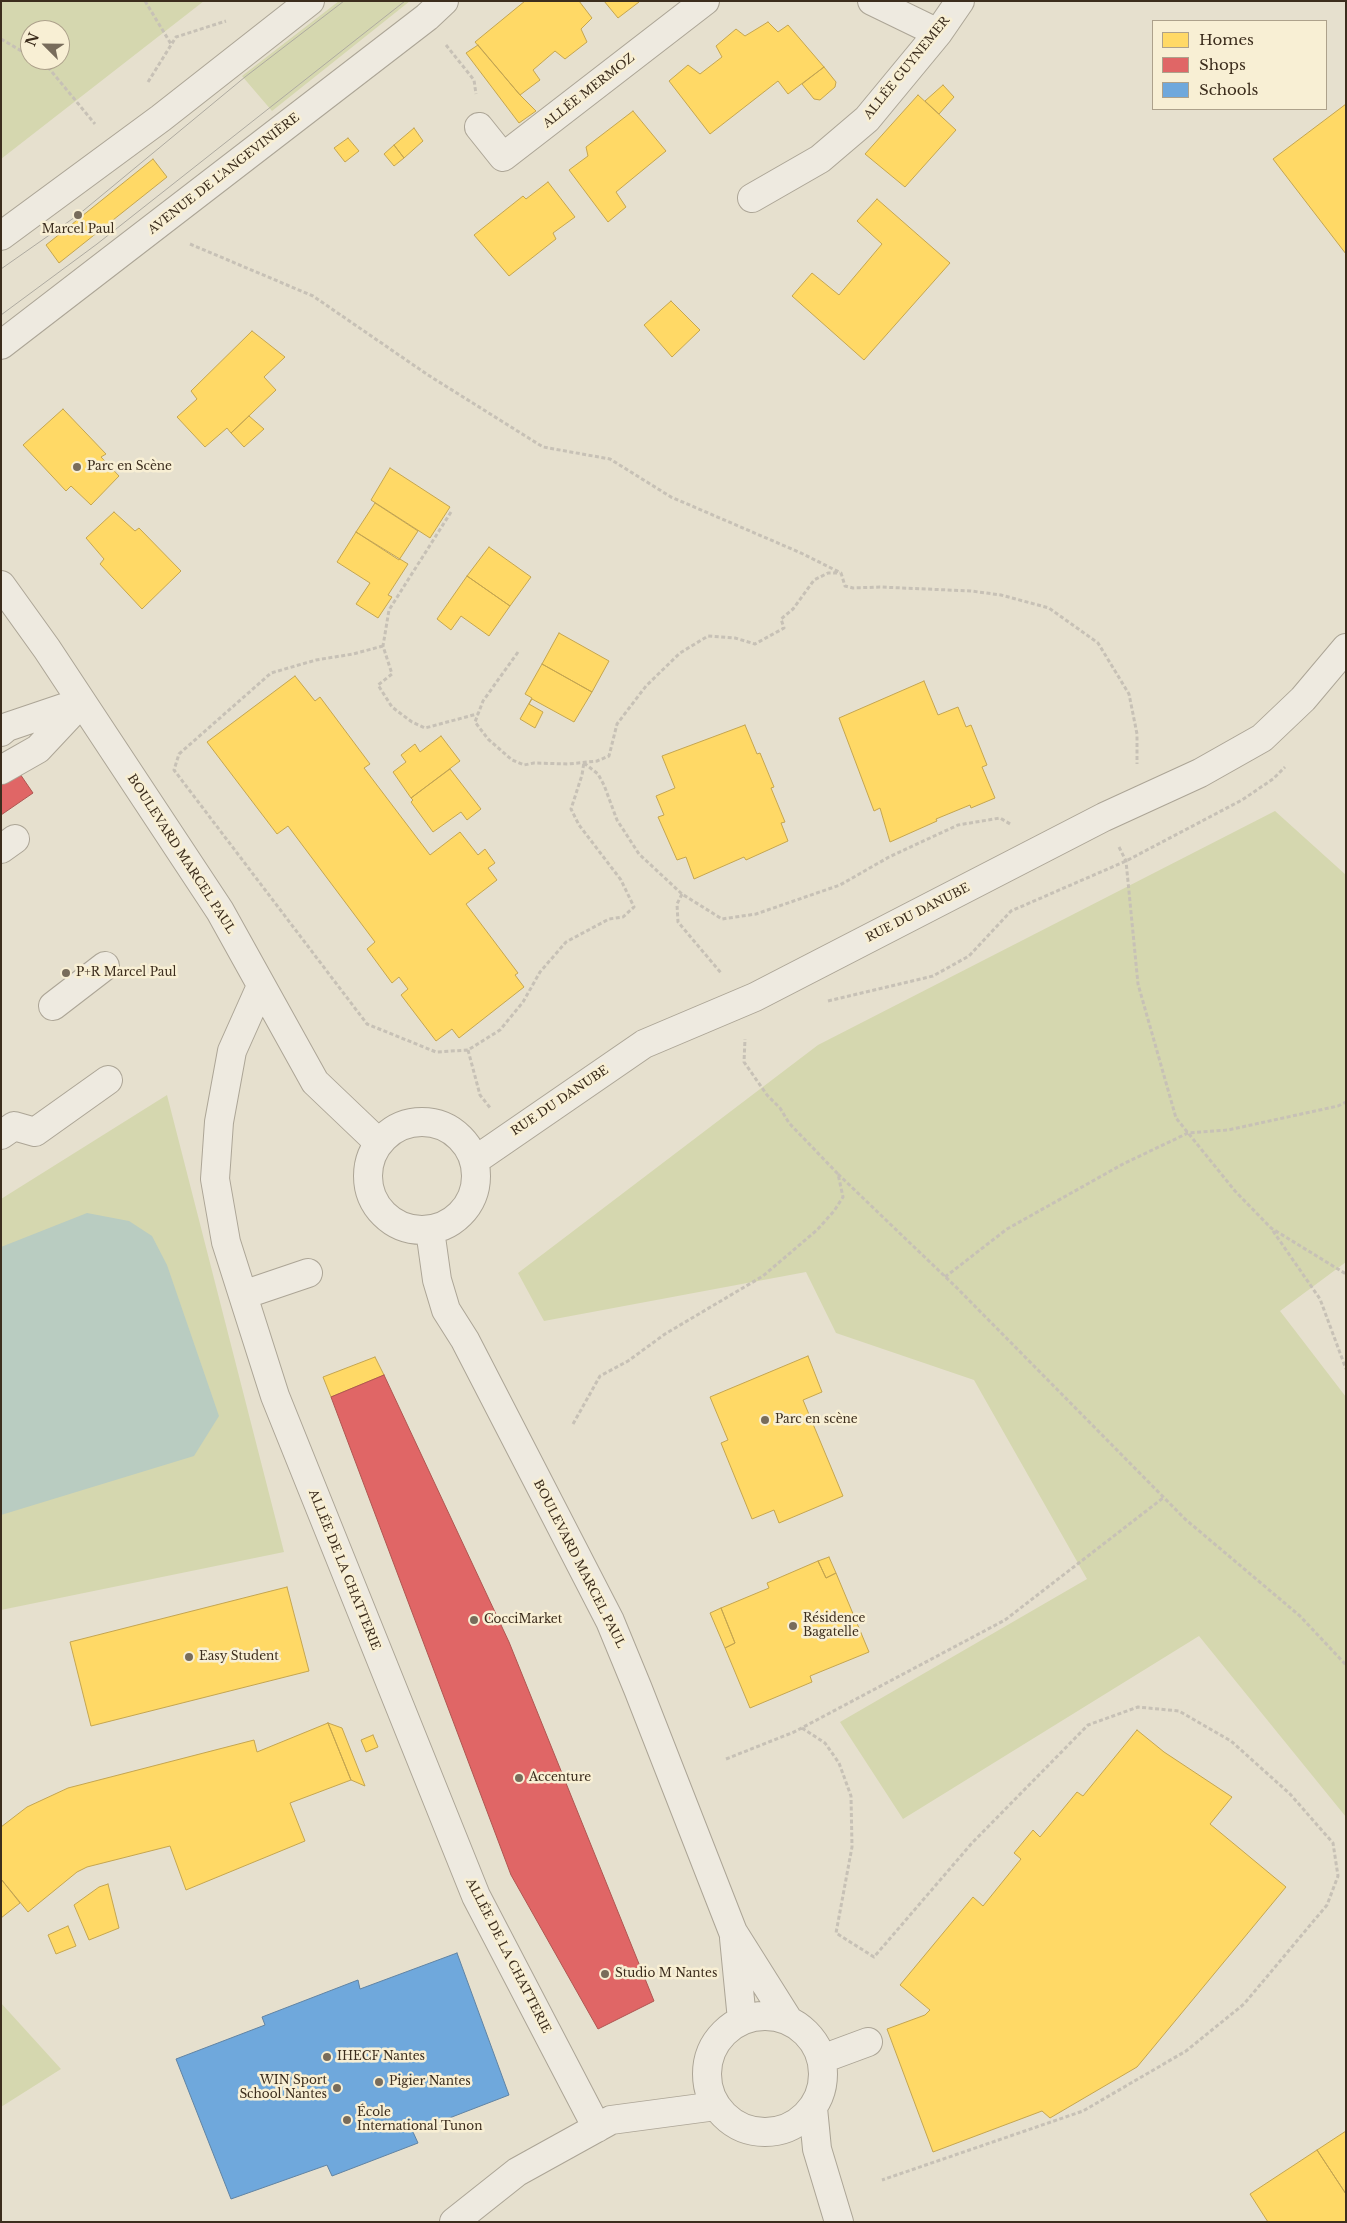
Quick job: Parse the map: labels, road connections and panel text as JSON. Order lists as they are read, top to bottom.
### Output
{
  "streets": {
    "street": [
      "ALLÉE GUYNEMER",
      "ALLÉE MERMOZ",
      "AVENUE DE L'ANGEVINIÈRE",
      "BOULEVARD MARCEL PAUL",
      "RUE DU DANUBE",
      "ALLÉE DE LA CHATTERIE"
    ]
  },
  "crossings": [
    ["BOULEVARD MARCEL PAUL", "RUE DU DANUBE"],
    ["BOULEVARD MARCEL PAUL", "ALLÉE DE LA CHATTERIE"]
  ],
  "places": [
    "Marcel Paul",
    "Parc en Scène",
    "P+R Marcel Paul",
    "Parc en scène",
    "CocciMarket",
    "Résidence Bagatelle",
    "Easy Student",
    "Accenture",
    "Studio M Nantes",
    "IHECF Nantes",
    "Pigier Nantes",
    "WIN Sport School Nantes",
    "École International Tunon"
  ],
  "legend": ["Homes", "Shops", "Schools"],
  "north": "top left"
}
